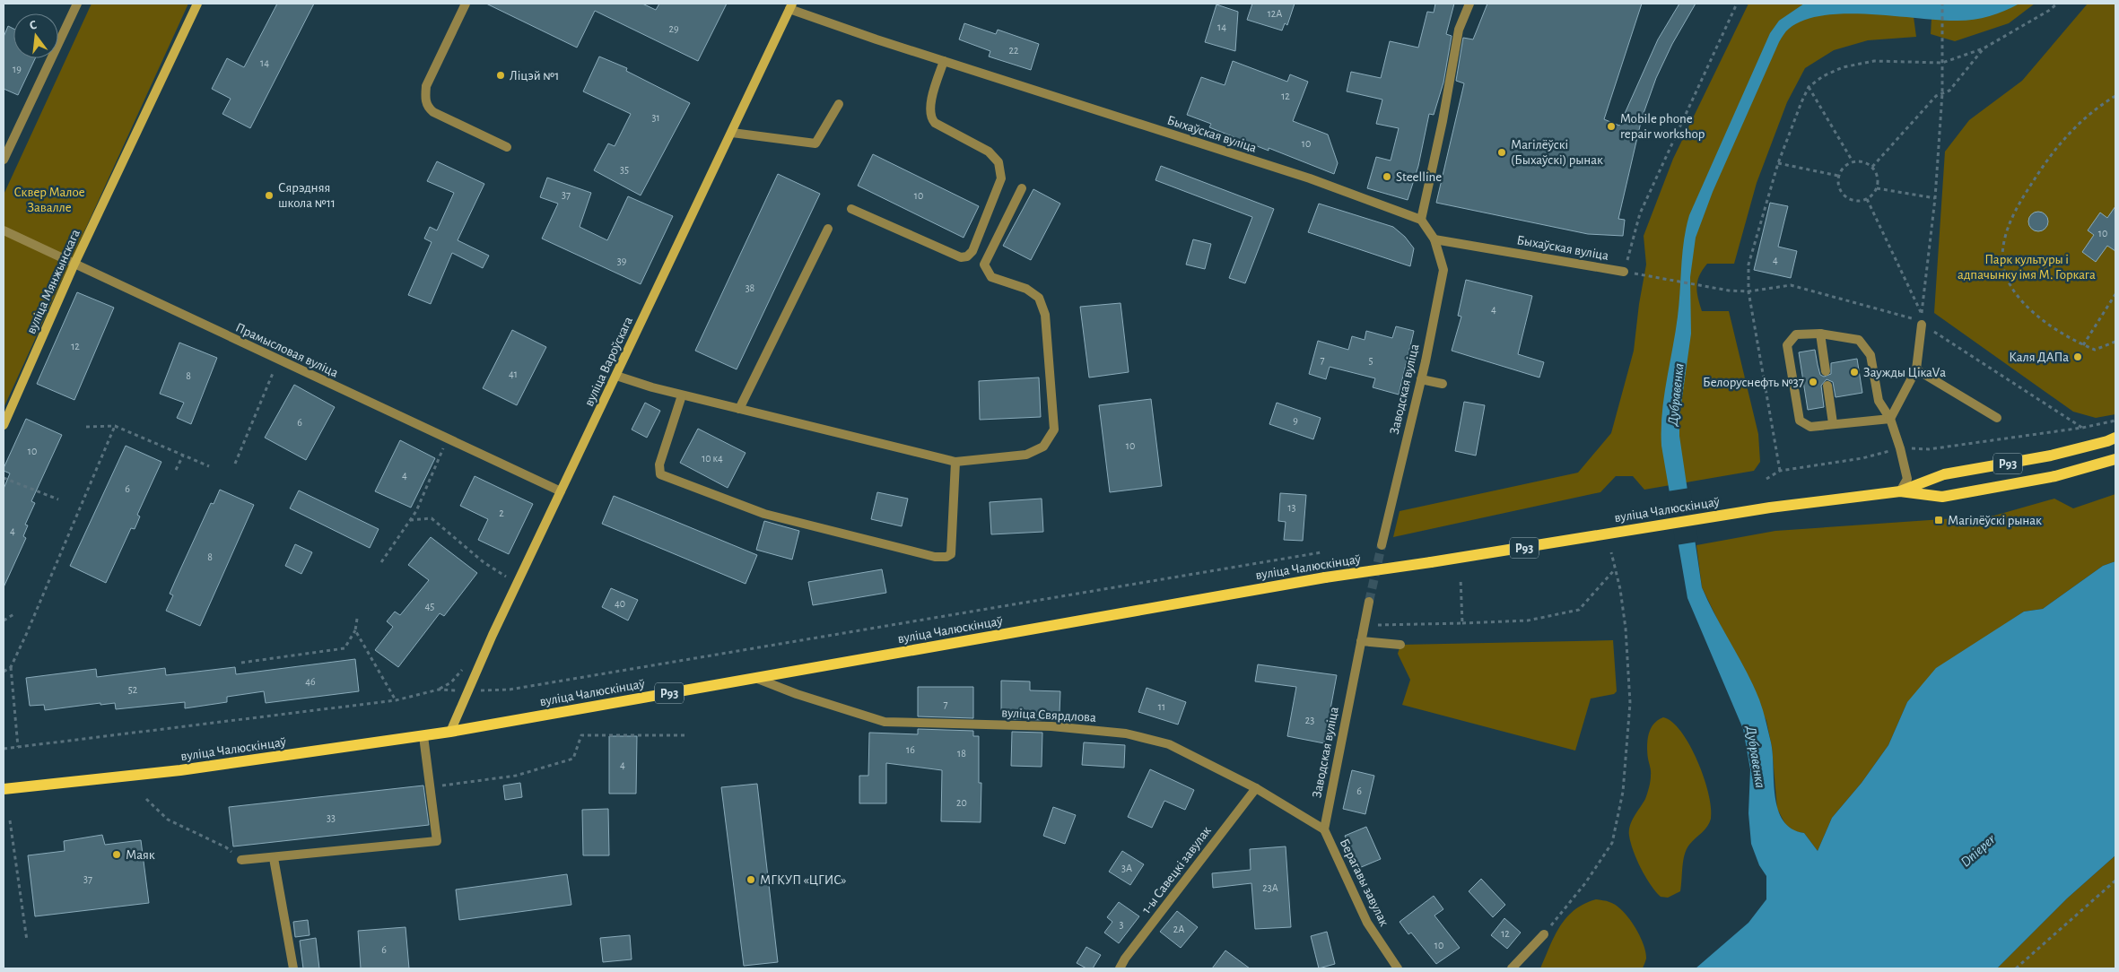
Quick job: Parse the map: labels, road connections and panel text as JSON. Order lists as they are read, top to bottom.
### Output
{
  "streets": {
    "main road": ["Р93", "вуліца Чалюскінцаў"],
    "street": [
      "Быхаўская вуліца",
      "вуліца Мянжынскага",
      "Прамысловая вуліца",
      "вуліца Вароўскага",
      "Заводская вуліца",
      "вуліца Свярдлова",
      "1-ы Савецкі завулак",
      "Берагавы завулак"
    ]
  },
  "crossings": [
    ["Быхаўская вуліца", "вуліца Вароўскага"],
    ["Быхаўская вуліца", "Заводская вуліца"],
    ["вуліца Мянжынскага", "Прамысловая вуліца"],
    ["Прамысловая вуліца", "вуліца Вароўскага"],
    ["вуліца Вароўскага", "вуліца Чалюскінцаў"],
    ["Заводская вуліца", "вуліца Свярдлова"],
    ["Заводская вуліца", "Берагавы завулак"],
    ["вуліца Чалюскінцаў", "вуліца Свярдлова"],
    ["вуліца Свярдлова", "1-ы Савецкі завулак"],
    ["вуліца Свярдлова", "Берагавы завулак"]
  ],
  "water": ["Дубравенка", "Dnieper"],
  "parks": ["Сквер Малое Завалле", "Парк культуры і адпачынку імя М. Горкага"],
  "places": {
    "other": [
      "Ліцэй №1",
      "Mobile phone repair workshop",
      "Магілёўскі (Быхаўскі) рынак",
      "Steelline",
      "Сярэдняя школа №11",
      "Каля ДАПа",
      "Заужды ЦікаVа",
      "Белоруснефть №37",
      "Маяк",
      "МГКУП «ЦГИС»"
    ],
    "transit": ["Магілёўскі рынак"]
  },
  "house_numbers": [
    "12А",
    "14",
    "29",
    "22",
    "14",
    "19",
    "12",
    "31",
    "10",
    "35",
    "37",
    "10",
    "10",
    "4",
    "39",
    "38",
    "4",
    "12",
    "7",
    "5",
    "41",
    "8",
    "9",
    "6",
    "10",
    "10",
    "10 к4",
    "4",
    "6",
    "13",
    "2",
    "4",
    "8",
    "40",
    "45",
    "46",
    "52",
    "7",
    "11",
    "23",
    "16",
    "18",
    "4",
    "6",
    "20",
    "33",
    "3А",
    "37",
    "23А",
    "3",
    "2А",
    "12",
    "10",
    "6"
  ],
  "north": "top"
}
